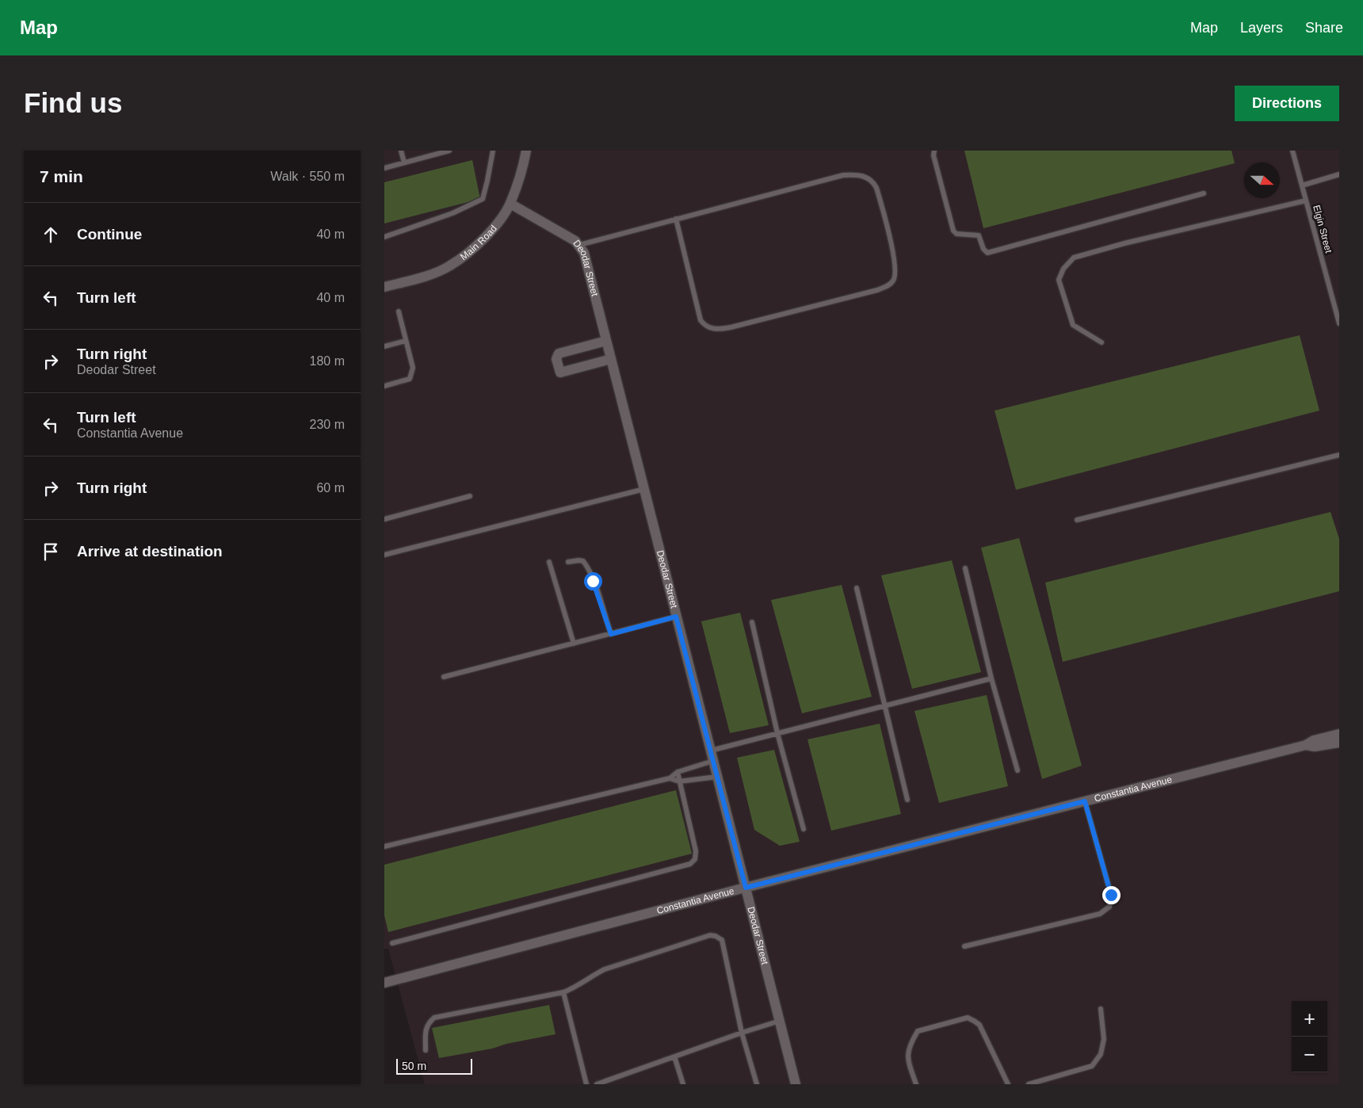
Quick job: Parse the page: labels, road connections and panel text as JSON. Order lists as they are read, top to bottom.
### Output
{
  "streets": {
    "street": ["Main Road", "Deodar Street", "Constantia Avenue"],
    "lane": ["Elgin Street"]
  },
  "crossings": [
    ["Main Road", "Deodar Street"],
    ["Deodar Street", "Constantia Avenue"]
  ],
  "scale_bar": "50 m",
  "north": "right",
  "page": {
    "header": "Map",
    "nav": ["Map", "Layers", "Share"],
    "buttons": "Directions",
    "title": "Find us",
    "heading": ["7 min", "Walk · 550 m"],
    "list": [
      ["Continue", "40 m"],
      ["Turn left", "40 m"],
      ["Turn right", "Deodar Street", "180 m"],
      ["Turn left", "Constantia Avenue", "230 m"],
      ["Turn right", "60 m"],
      "Arrive at destination"
    ],
    "map_buttons": ["+", "−"],
    "scale": "50 m"
  }
}
